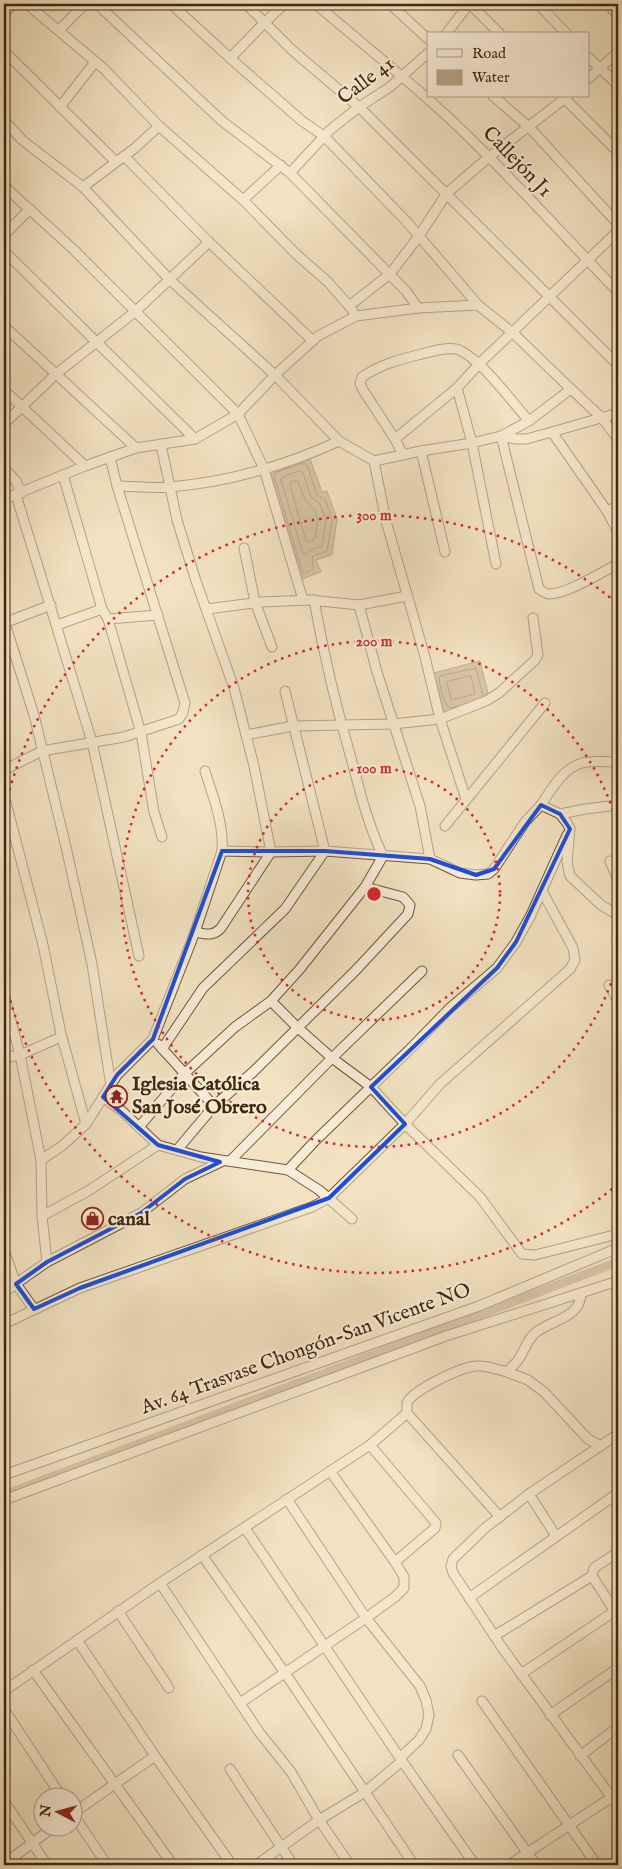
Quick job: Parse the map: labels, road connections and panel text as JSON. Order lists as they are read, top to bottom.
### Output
{
  "streets": {
    "street": ["Calle 41", "Callejón J1", "Av. 64 Trasvase Chongón-San Vicente NO"]
  },
  "crossings": [
    ["Calle 41", "Callejón J1"]
  ],
  "places": {
    "temple": ["Iglesia Católica San José Obrero"],
    "shop": ["canal"]
  },
  "legend": ["Road", "Water"],
  "north": "left",
  "rings": ["300 m", "200 m", "100 m"]
}
